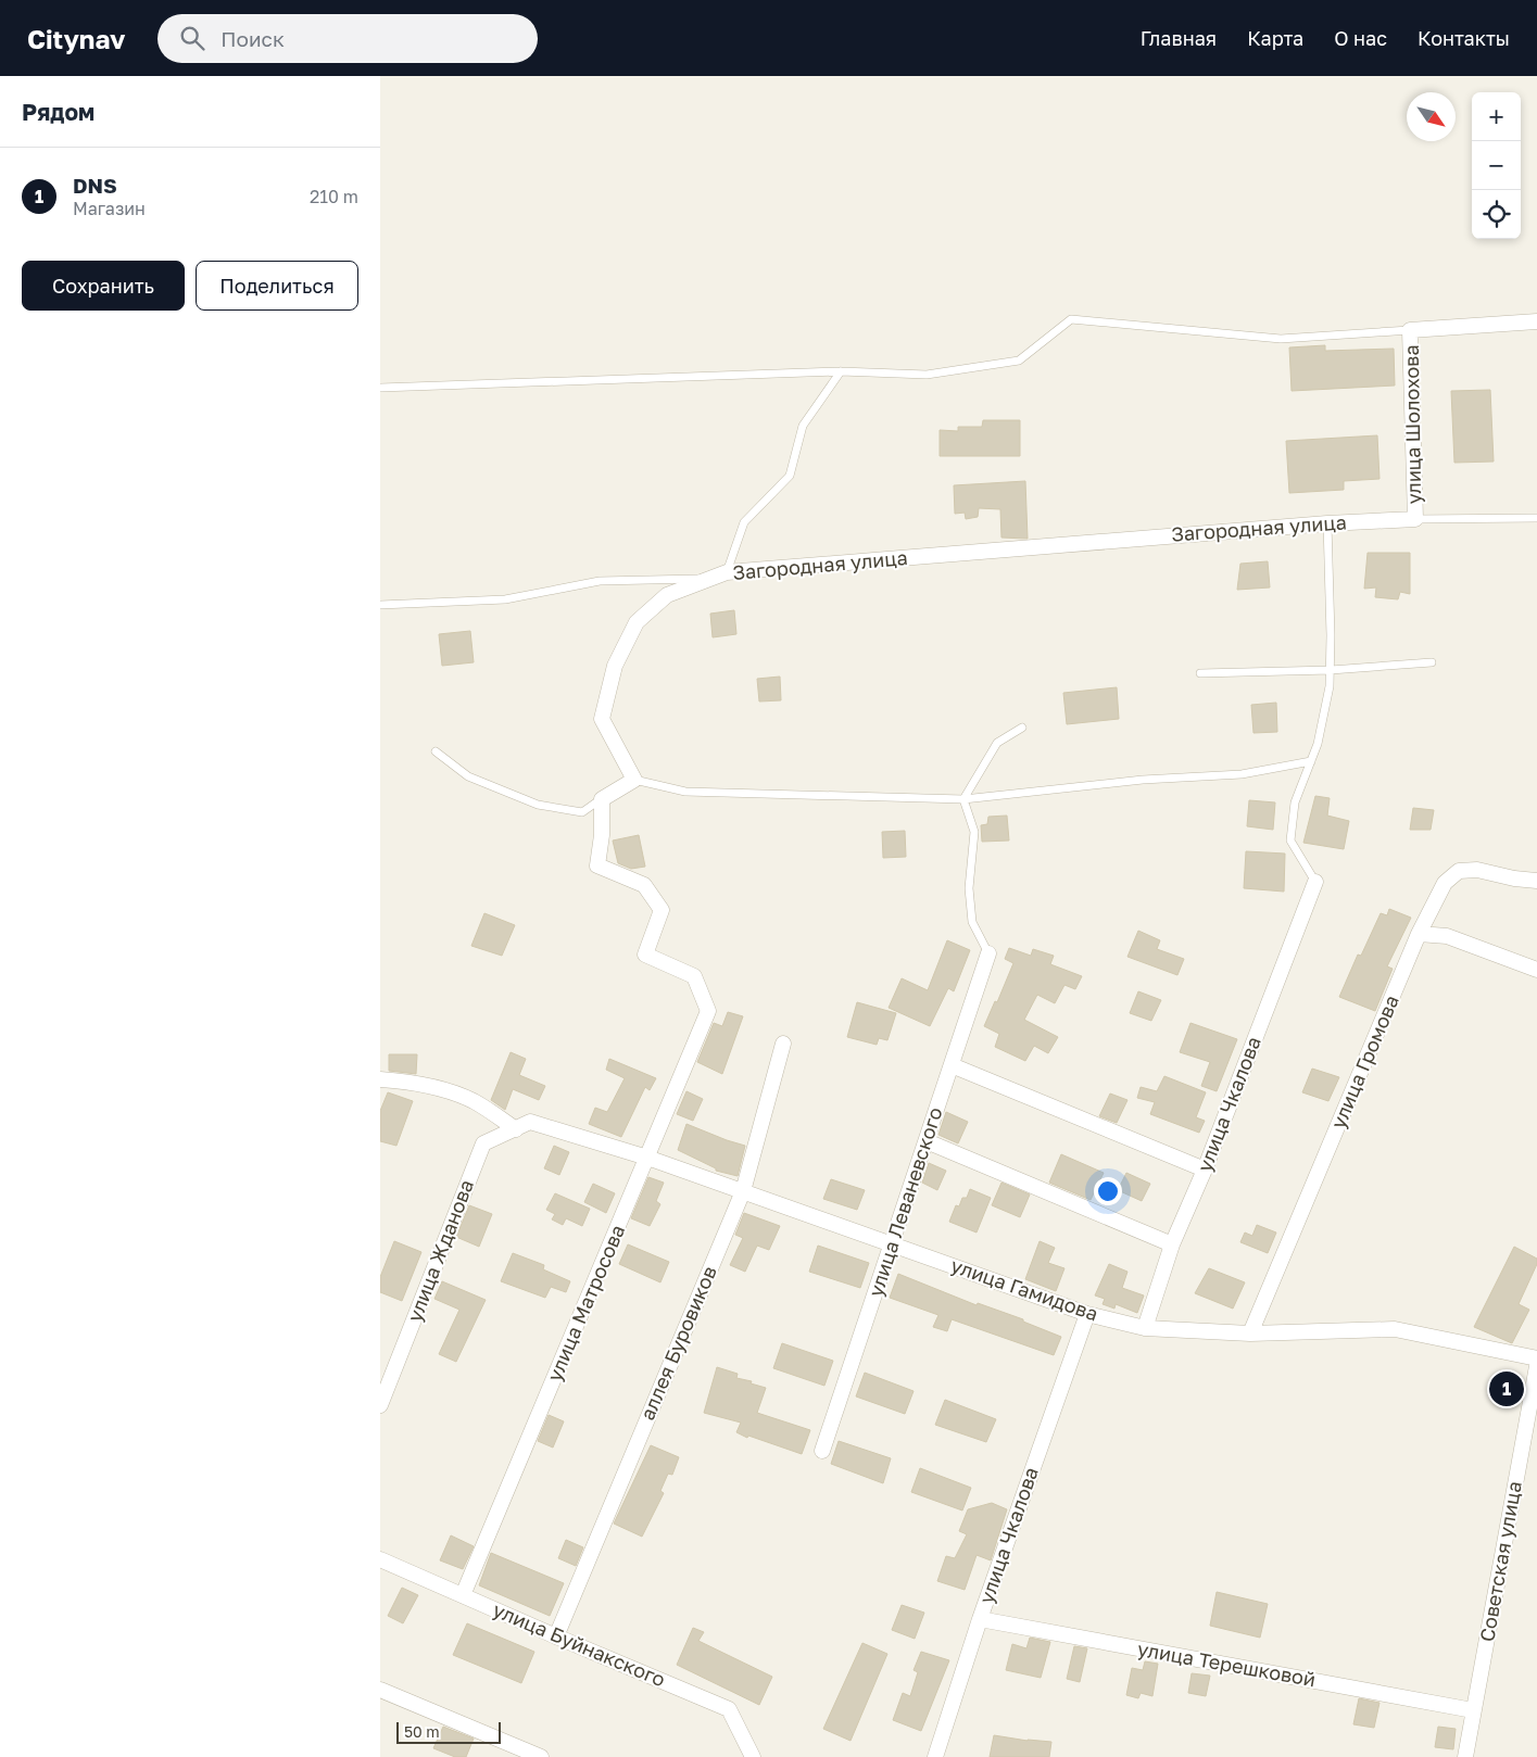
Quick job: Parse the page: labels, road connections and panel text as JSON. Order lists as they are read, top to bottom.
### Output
{
  "streets": {
    "street": [
      "улица Шолохова",
      "Загородная улица",
      "улица Громова",
      "улица Чкалова",
      "улица Леваневского",
      "улица Жданова",
      "улица Гамидова",
      "улица Матросова",
      "аллея Буровиков",
      "Советская улица",
      "улица Буйнакского",
      "улица Терешковой"
    ]
  },
  "crossings": [
    ["улица Шолохова", "Загородная улица"],
    ["улица Громова", "улица Гамидова"],
    ["улица Чкалова", "улица Гамидова"],
    ["улица Чкалова", "улица Терешковой"],
    ["улица Леваневского", "улица Гамидова"],
    ["улица Жданова", "улица Гамидова"],
    ["улица Гамидова", "улица Матросова"],
    ["улица Гамидова", "аллея Буровиков"],
    ["улица Матросова", "улица Буйнакского"],
    ["аллея Буровиков", "улица Буйнакского"],
    ["Советская улица", "улица Терешковой"]
  ],
  "scale_bar": "50 m",
  "north": "bottom right",
  "page": {
    "header": "Citynav",
    "search": "Поиск",
    "nav": [
      "Главная",
      "Карта",
      "О нас",
      "Контакты"
    ],
    "heading": "Рядом",
    "map_buttons": ["+", "−"],
    "list": [
      {
        "mark": "1",
        "name": "DNS",
        "note": "Магазин",
        "value": "210 m"
      }
    ],
    "buttons": ["Сохранить", "Поделиться"],
    "pins": "1",
    "scale": "50 m"
  }
}
